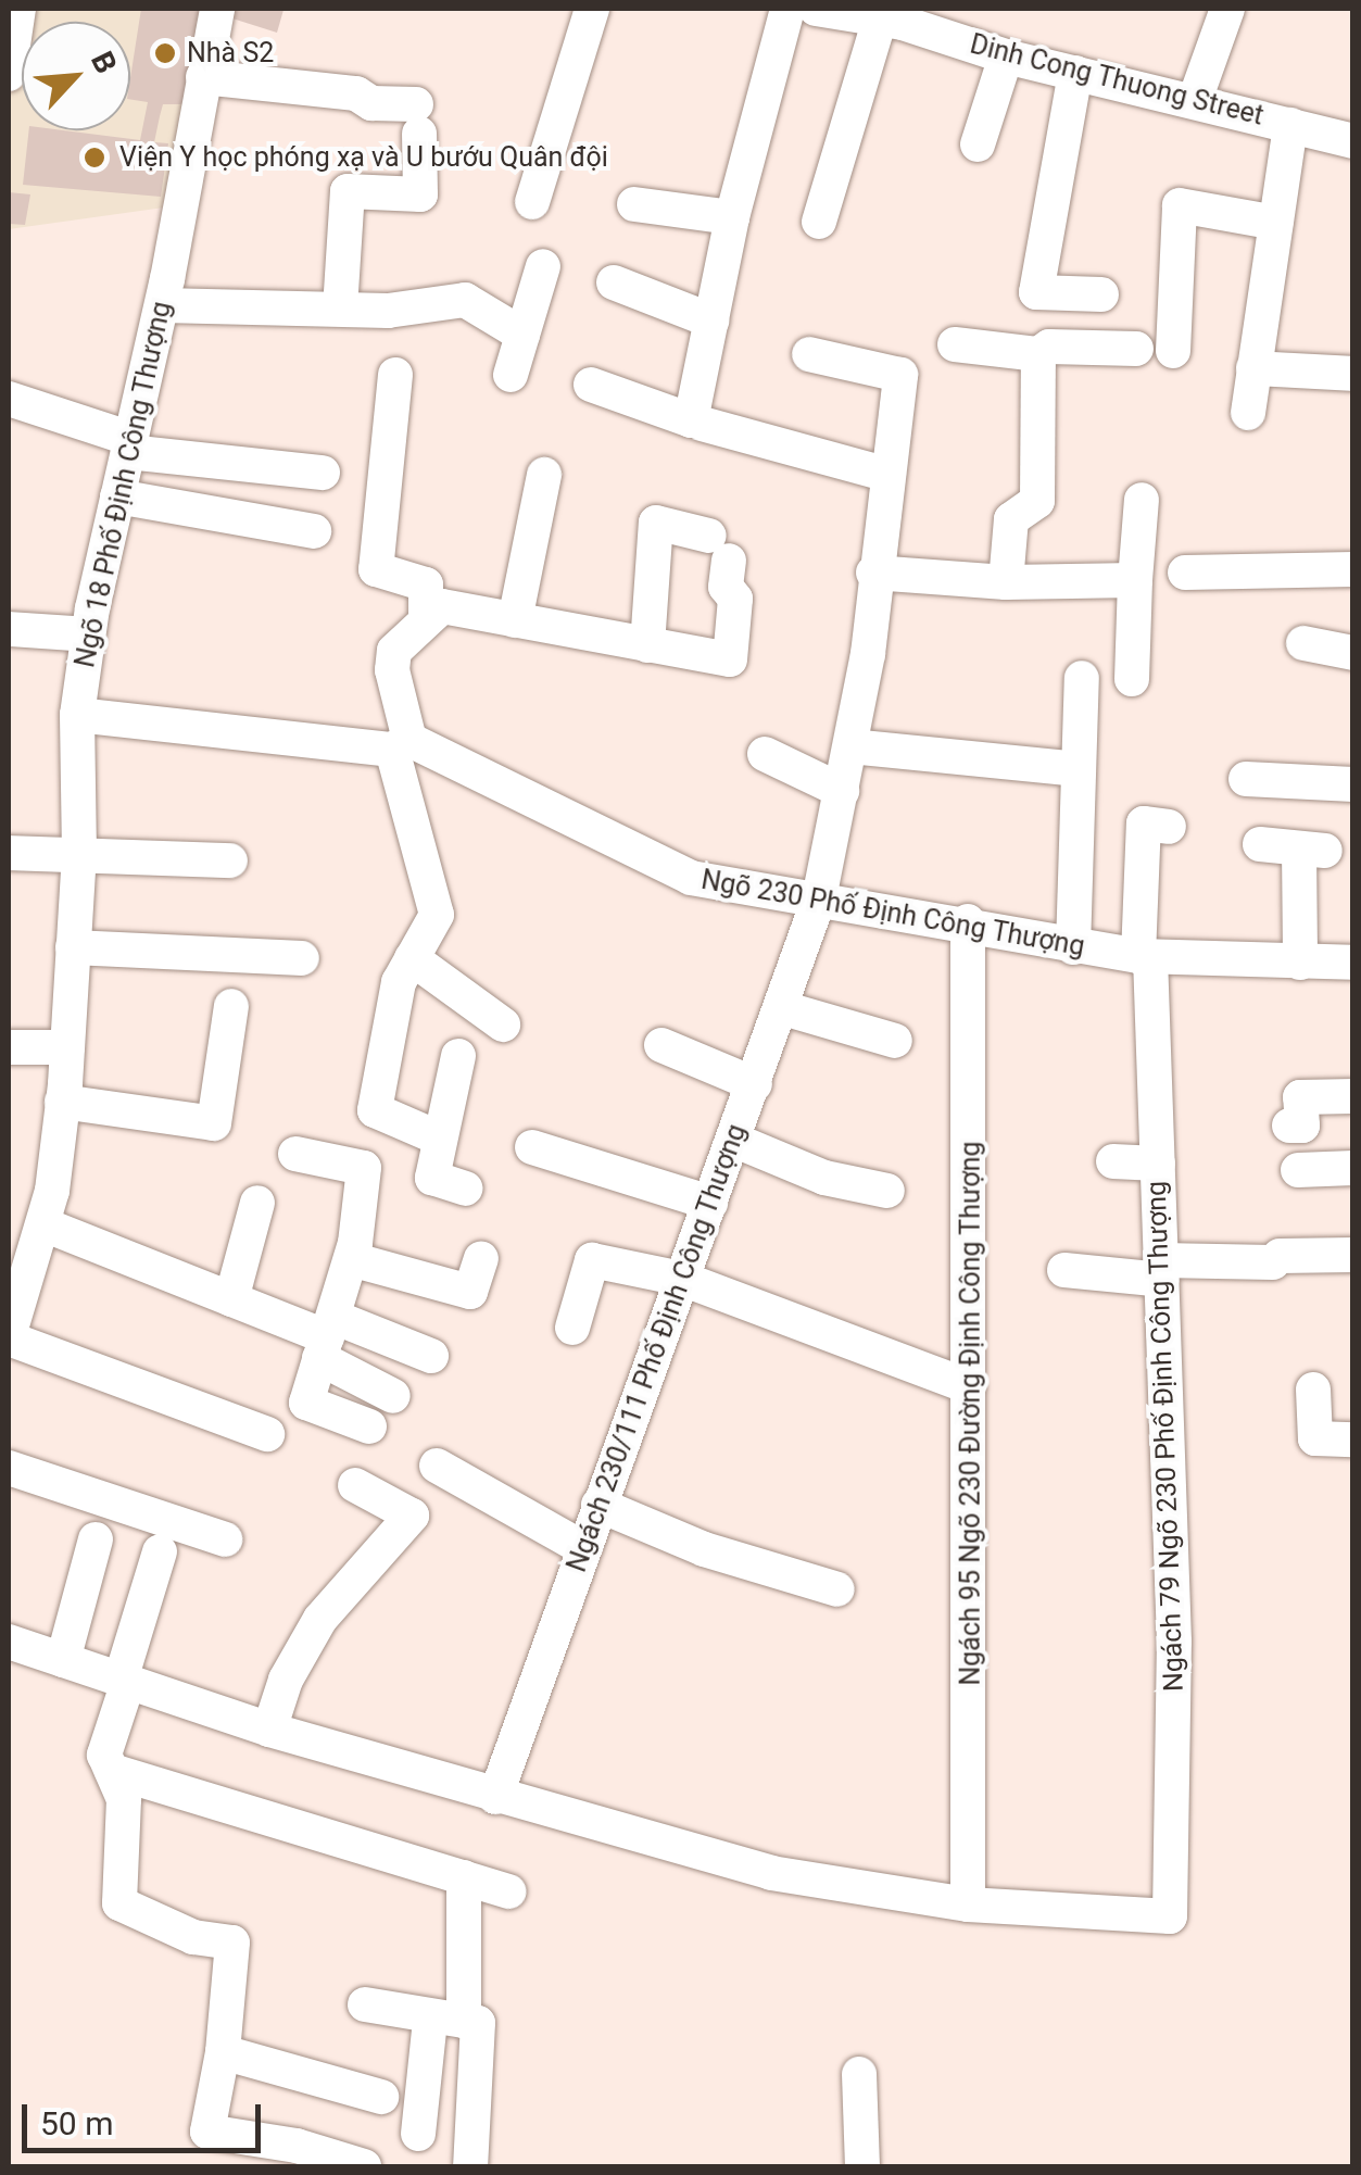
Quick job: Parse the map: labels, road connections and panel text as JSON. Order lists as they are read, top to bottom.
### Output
{
  "streets": {
    "street": [
      "Dinh Cong Thuong Street",
      "Ngõ 18 Phố Định Công Thượng",
      "Ngõ 230 Phố Định Công Thượng",
      "Ngách 230/111 Phố Định Công Thượng",
      "Ngách 95 Ngõ 230 Đường Định Công Thượng",
      "Ngách 79 Ngõ 230 Phố Định Công Thượng"
    ]
  },
  "crossings": [
    ["Ngõ 18 Phố Định Công Thượng", "Ngõ 230 Phố Định Công Thượng"],
    ["Ngõ 230 Phố Định Công Thượng", "Ngách 230/111 Phố Định Công Thượng"],
    ["Ngõ 230 Phố Định Công Thượng", "Ngách 95 Ngõ 230 Đường Định Công Thượng"],
    ["Ngõ 230 Phố Định Công Thượng", "Ngách 79 Ngõ 230 Phố Định Công Thượng"],
    ["Ngách 95 Ngõ 230 Đường Định Công Thượng", "Ngách 79 Ngõ 230 Phố Định Công Thượng"]
  ],
  "places": ["Nhà S2", "Viện Y học phóng xạ và U bướu Quân đội"],
  "scale_bar": "50 m",
  "north": "top right"
}
